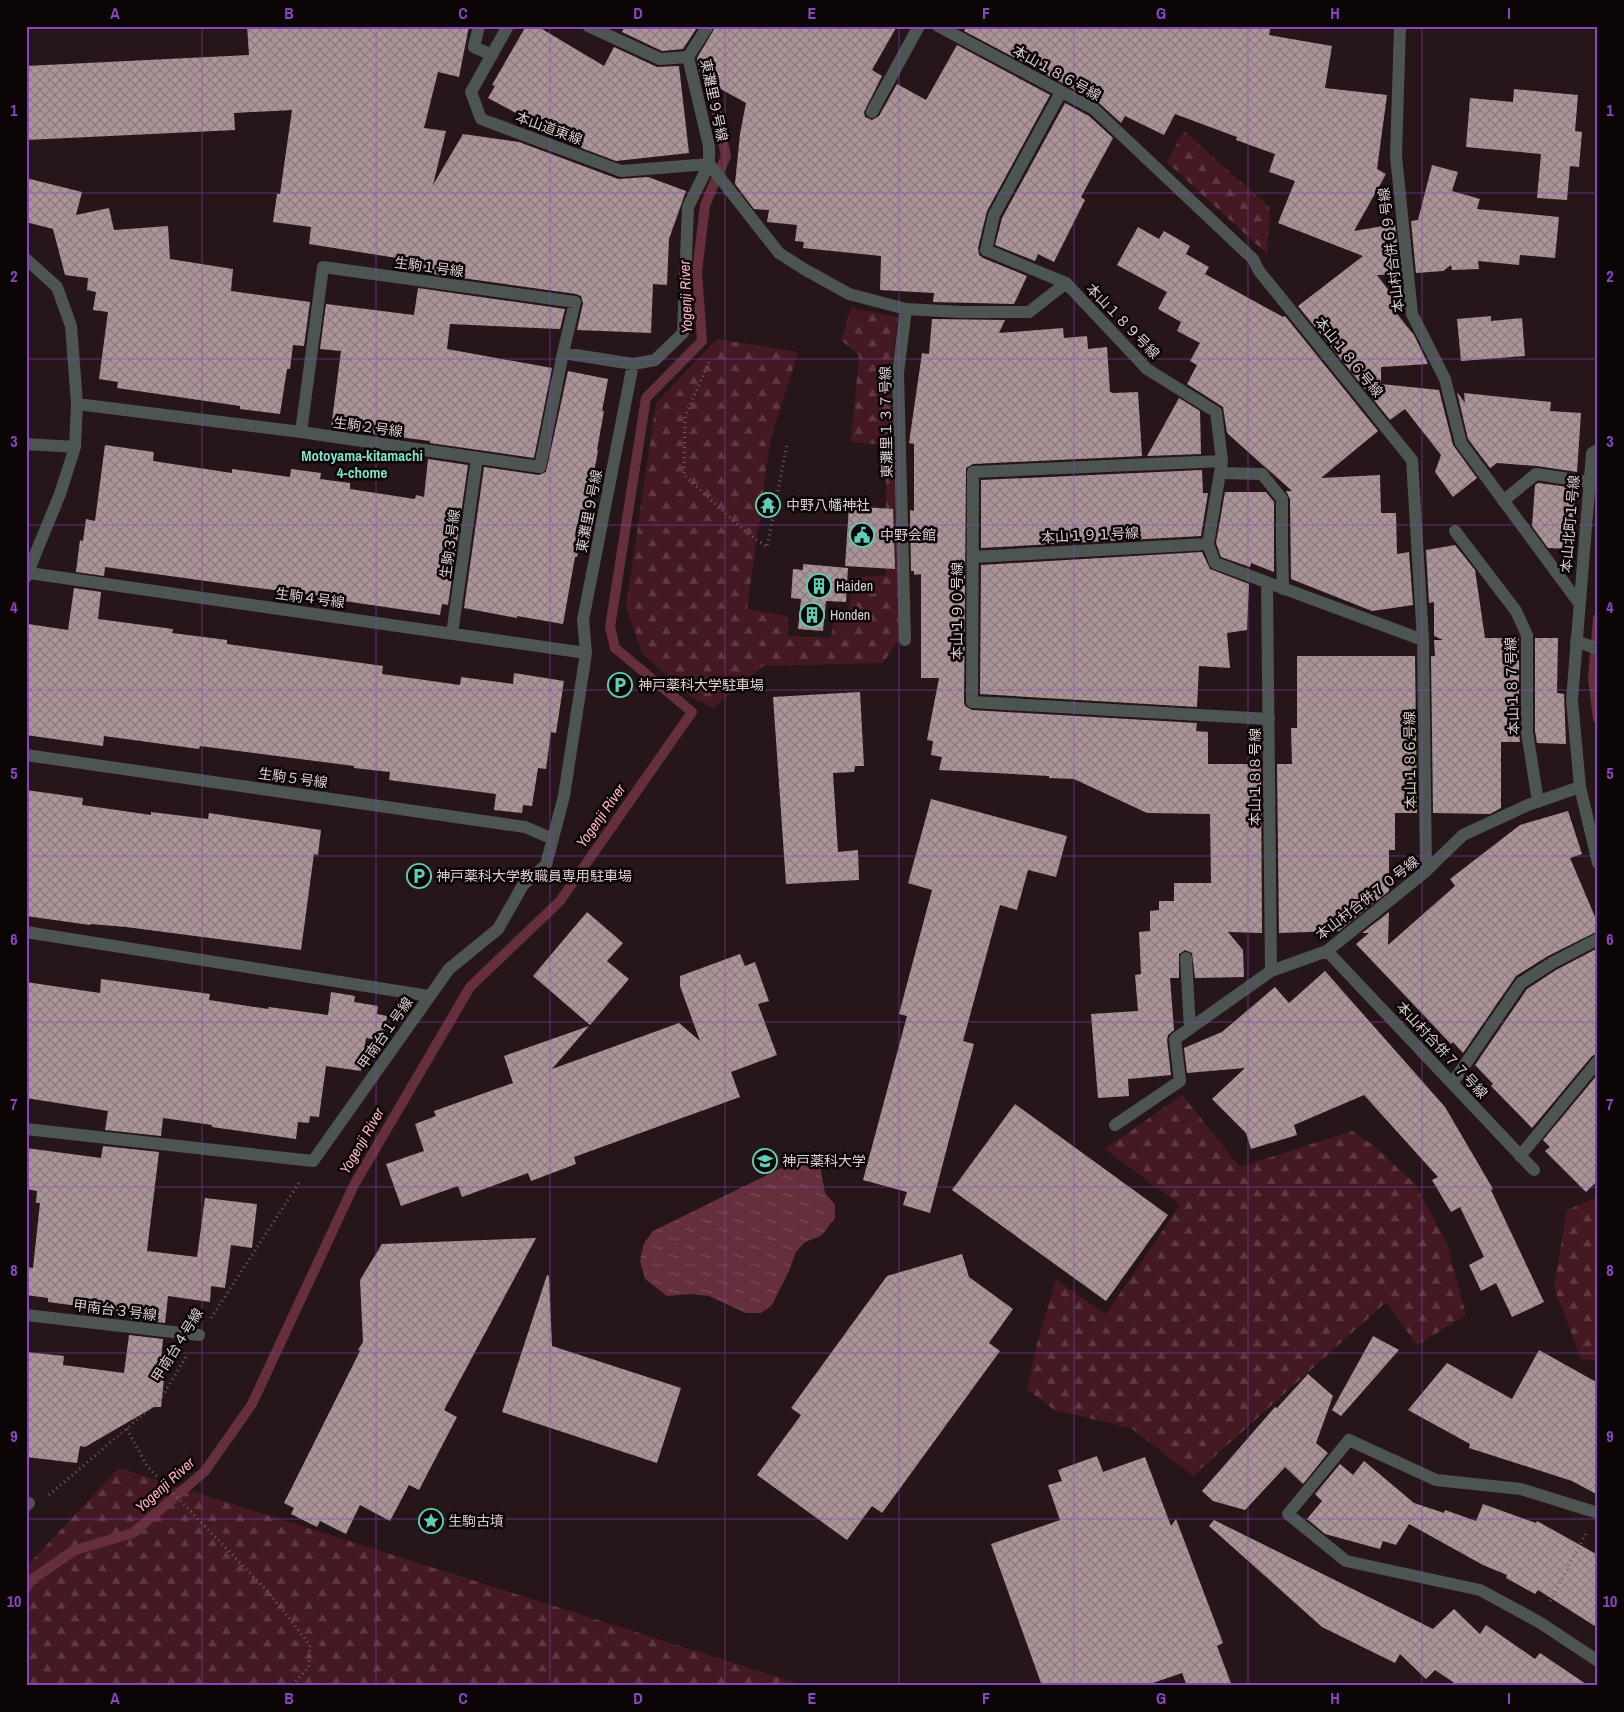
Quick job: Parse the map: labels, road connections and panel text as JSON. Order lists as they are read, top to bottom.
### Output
{
  "streets": {
    "street": [
      "本山１８６号線",
      "東灘里９号線",
      "本山道東線",
      "本山村合併６９号線",
      "生駒１号線",
      "本山１８９号線",
      "東灘里１３７号線",
      "生駒２号線",
      "本山北町１号線",
      "本山１９１号線",
      "生駒３号線",
      "生駒４号線",
      "本山１９０号線",
      "本山１８７号線",
      "本山１８８号線",
      "生駒５号線",
      "本山村合併７０号線",
      "甲南台１号線",
      "本山村合併７７号線",
      "甲南台３号線"
    ],
    "path": ["甲南台４号線"]
  },
  "crossings": [
    ["本山１８６号線", "本山村合併７０号線"],
    ["東灘里９号線", "本山道東線"],
    ["東灘里９号線", "生駒４号線"],
    ["東灘里９号線", "生駒５号線"],
    ["東灘里９号線", "甲南台１号線"],
    ["本山村合併６９号線", "本山北町１号線"],
    ["生駒１号線", "生駒２号線"],
    ["本山１８９号線", "東灘里１３７号線"],
    ["本山１８９号線", "本山１９１号線"],
    ["本山１８９号線", "本山１９０号線"],
    ["生駒２号線", "生駒３号線"],
    ["本山北町１号線", "本山村合併７０号線"],
    ["本山１９１号線", "本山１９０号線"],
    ["生駒３号線", "生駒４号線"],
    ["本山１９０号線", "本山１８８号線"],
    ["本山１８７号線", "本山村合併７０号線"],
    ["本山１８８号線", "本山村合併７０号線"],
    ["本山村合併７０号線", "本山村合併７７号線"],
    ["甲南台１号線", "甲南台４号線"],
    ["甲南台３号線", "甲南台４号線"]
  ],
  "districts": ["Motoyama-kitamachi 4-chome"],
  "water": ["Yogenji River"],
  "places": {
    "temple": ["中野八幡神社"],
    "public building": ["中野会館"],
    "building": ["Haiden", "Honden"],
    "parking": ["神戸薬科大学駐車場", "神戸薬科大学教職員専用駐車場"],
    "school or university": ["神戸薬科大学"],
    "place": ["生駒古墳"]
  },
  "grid": {
    "columns": [
      "A",
      "B",
      "C",
      "D",
      "E",
      "F",
      "G",
      "H",
      "I"
    ],
    "rows": [
      "1",
      "2",
      "3",
      "4",
      "5",
      "6",
      "7",
      "8",
      "9",
      "10"
    ]
  }
}
